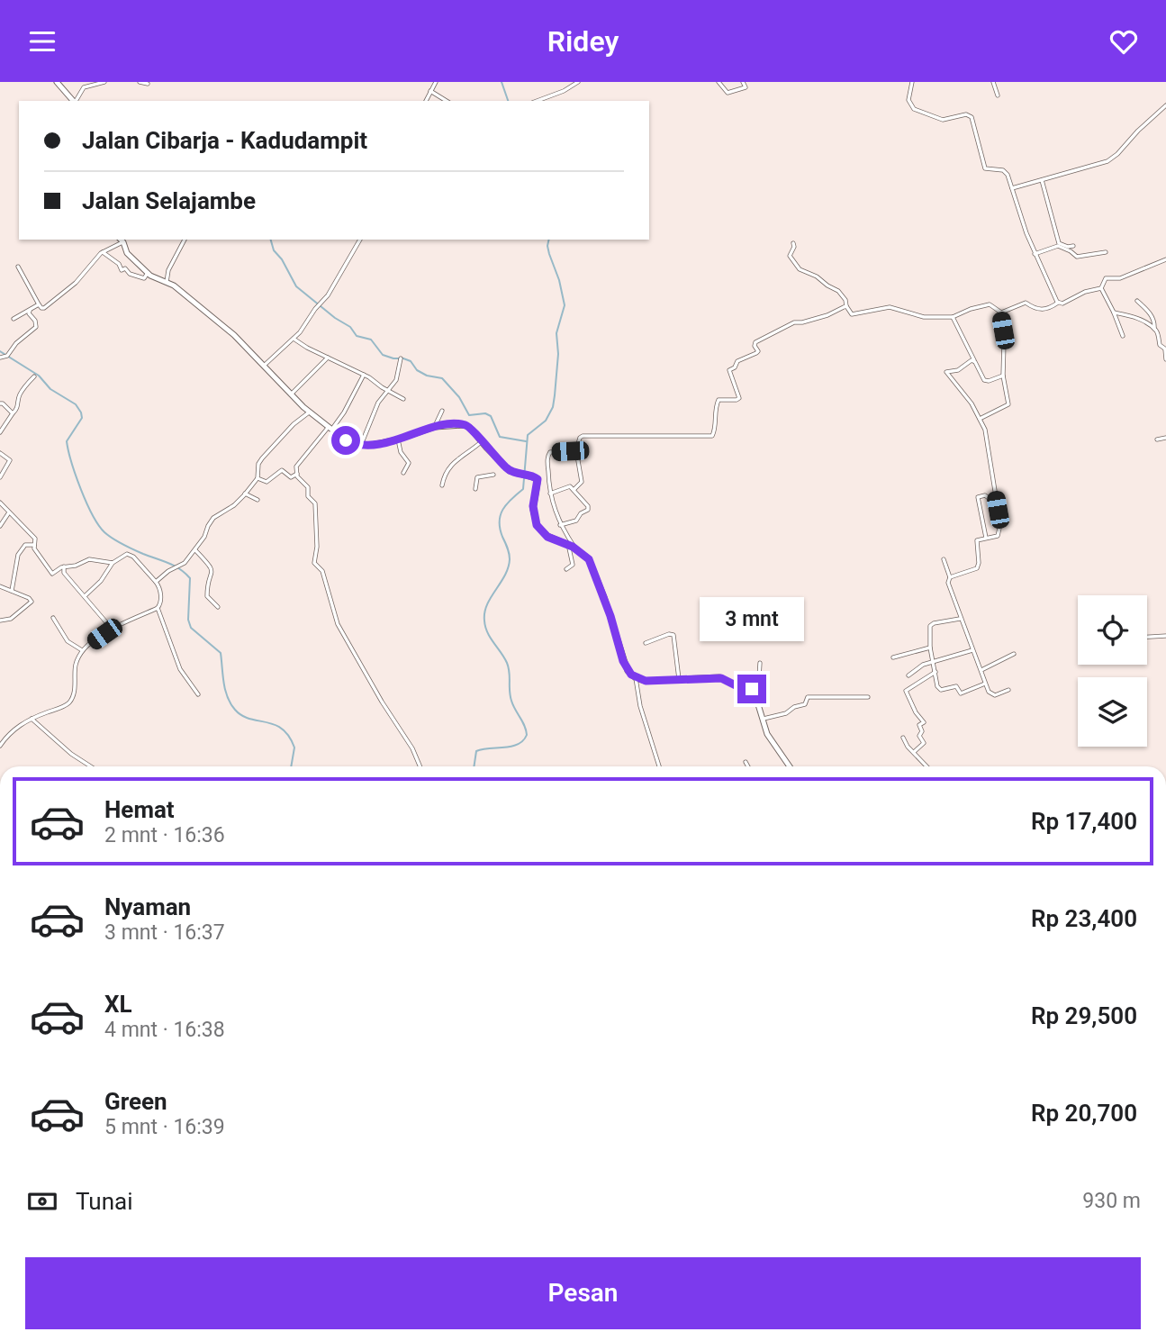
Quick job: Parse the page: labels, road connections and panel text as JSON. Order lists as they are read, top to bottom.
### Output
{
  "page": {
    "header": "Ridey",
    "banner": ["Jalan Cibarja - Kadudampit", "Jalan Selajambe"],
    "bubble": "3 mnt",
    "list": [
      {
        "name": "Hemat",
        "note": "2 mnt · 16:36",
        "value": "Rp 17,400"
      },
      {
        "name": "Nyaman",
        "note": "3 mnt · 16:37",
        "value": "Rp 23,400"
      },
      {
        "name": "XL",
        "note": "4 mnt · 16:38",
        "value": "Rp 29,500"
      },
      {
        "name": "Green",
        "note": "5 mnt · 16:39",
        "value": "Rp 20,700"
      }
    ],
    "pay": ["Tunai", "930 m"],
    "buttons": "Pesan"
  }
}
